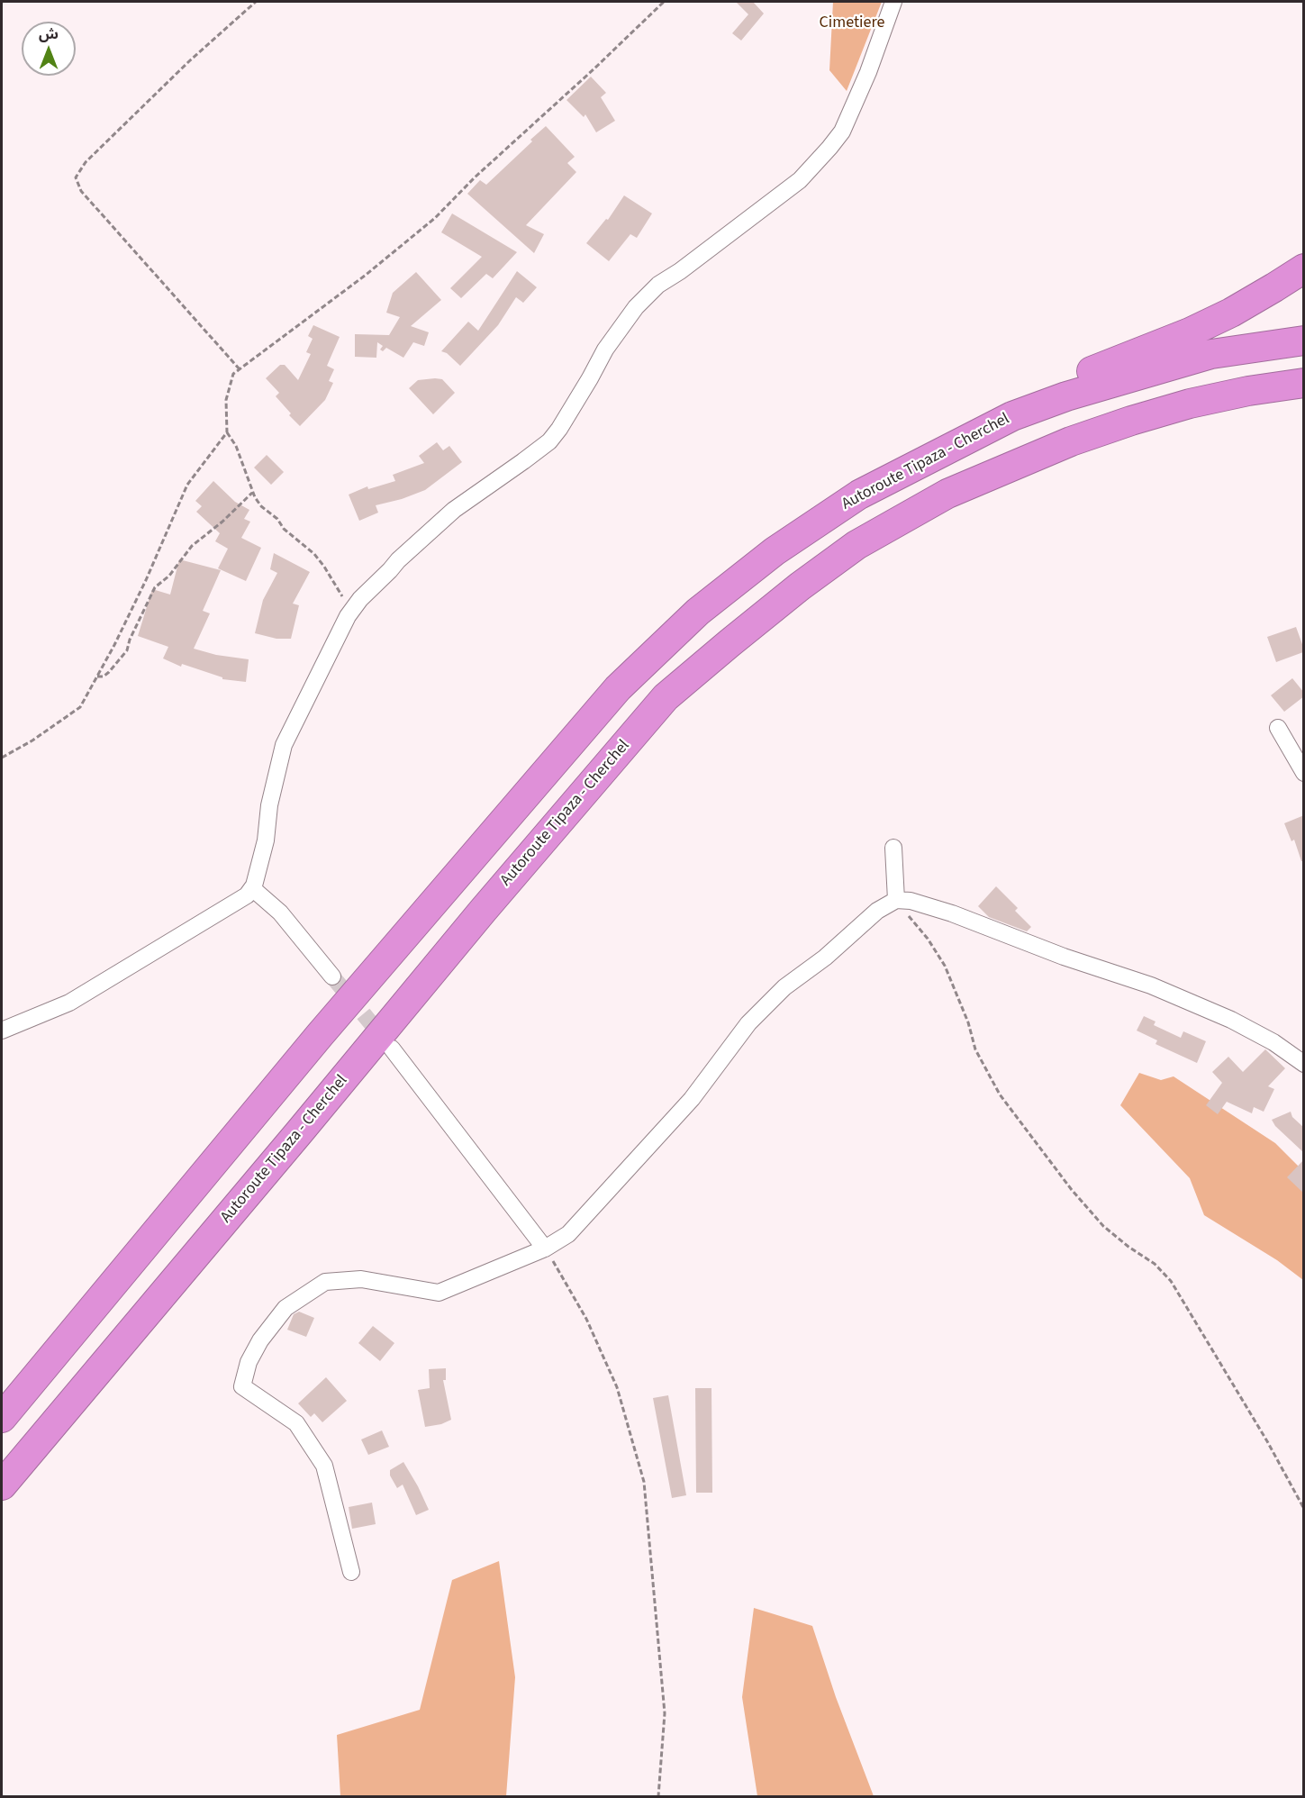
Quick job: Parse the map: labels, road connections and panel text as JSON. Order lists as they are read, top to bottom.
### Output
{
  "streets": {
    "highway": ["Autoroute Tipaza - Cherchel"]
  },
  "parks": ["Cimetiere"],
  "north": "top"
}
